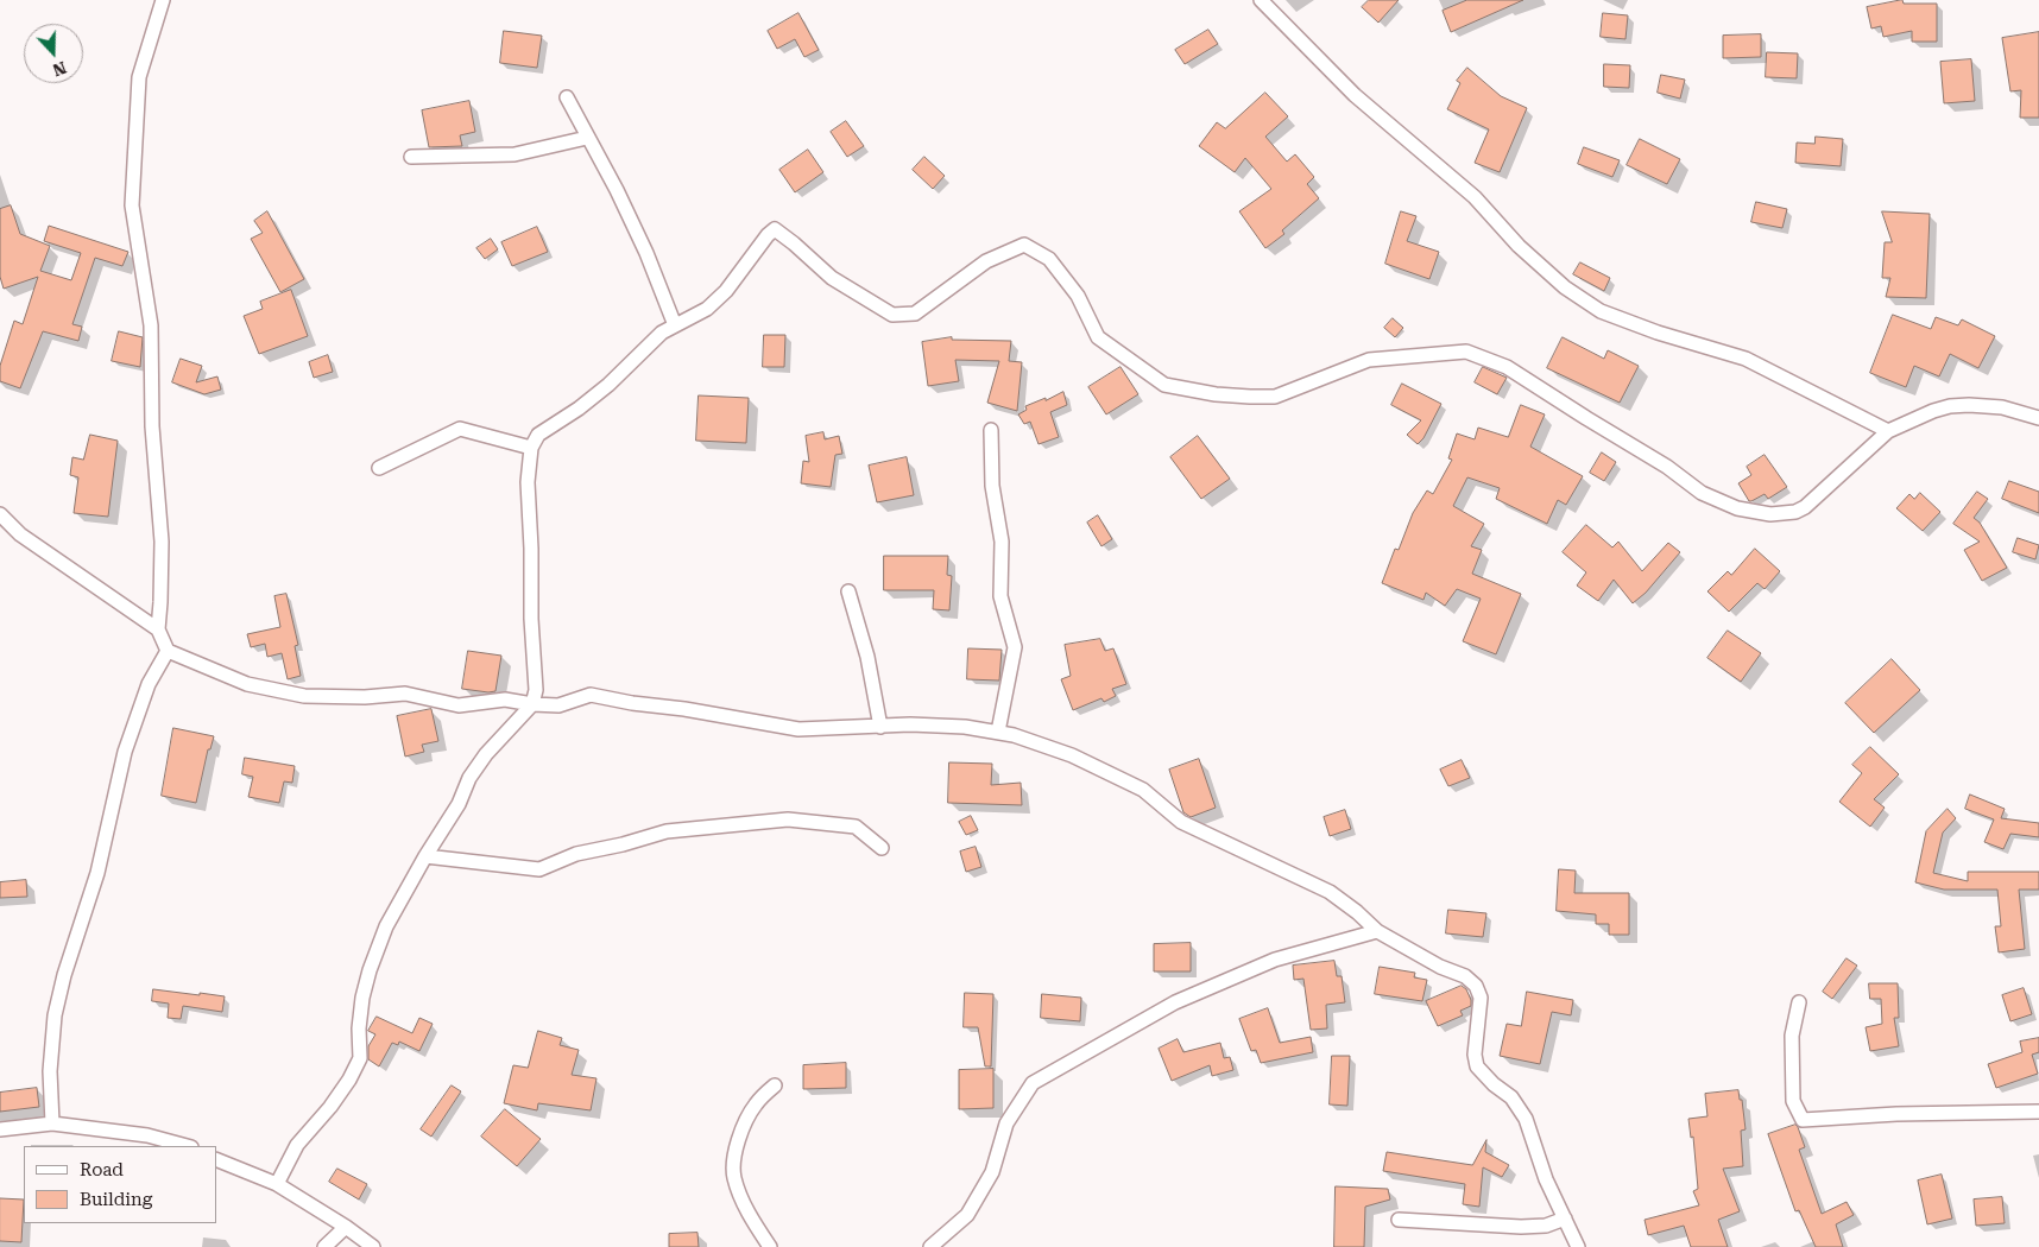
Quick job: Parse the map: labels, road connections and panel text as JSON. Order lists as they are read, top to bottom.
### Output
{
  "legend": ["Road", "Building"],
  "north": "bottom"
}
